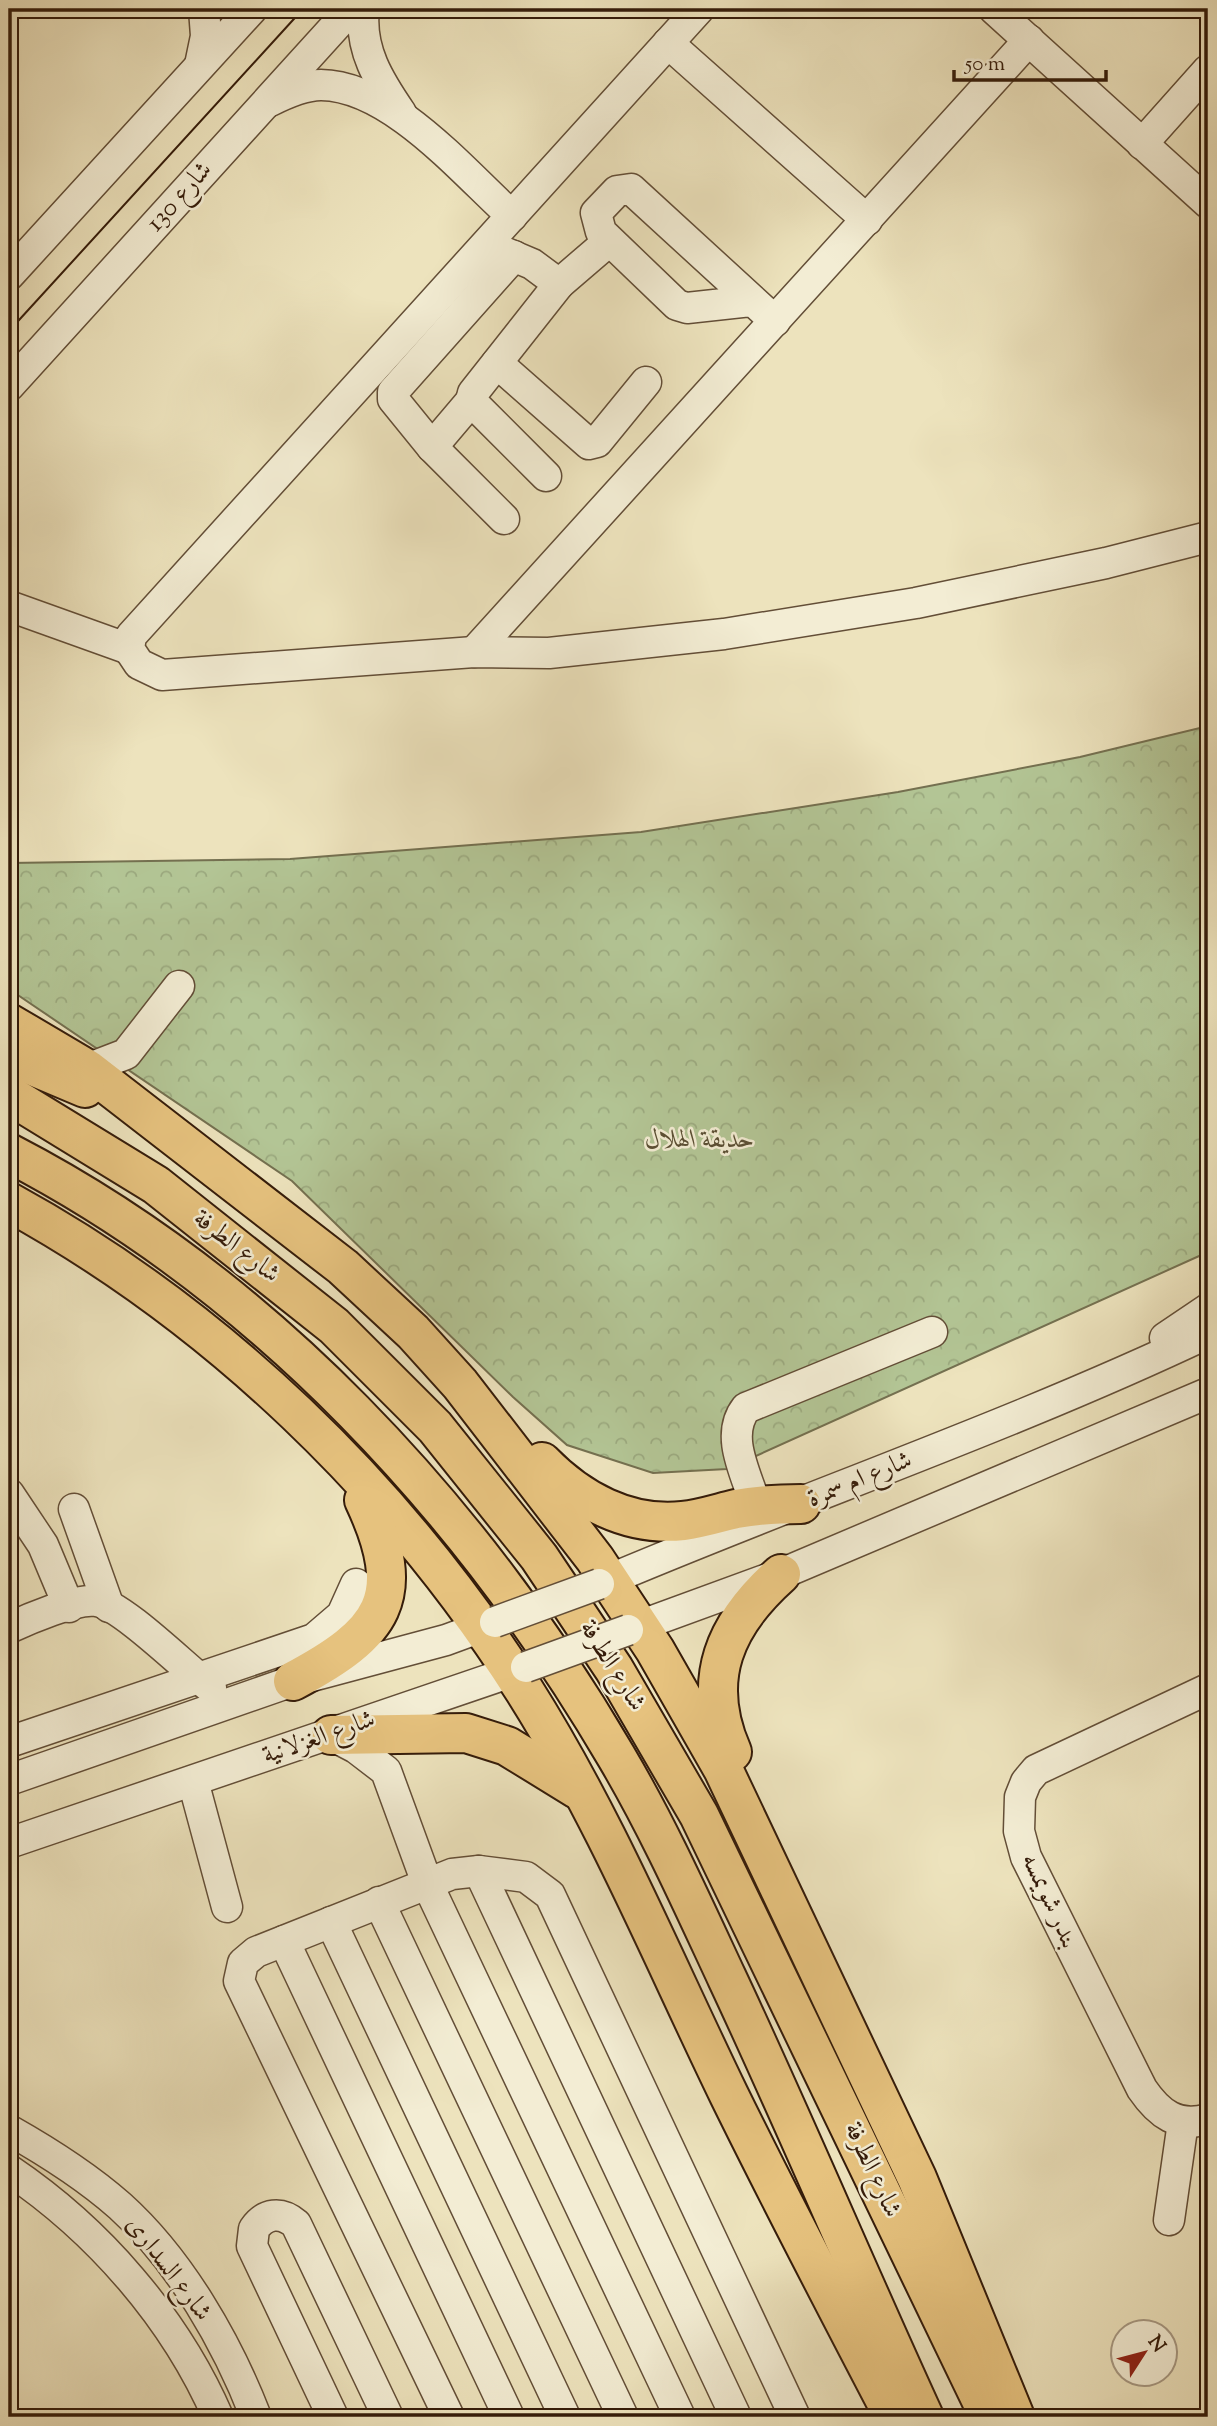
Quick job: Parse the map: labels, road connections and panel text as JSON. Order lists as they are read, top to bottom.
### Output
{
  "streets": {
    "main road": ["شارع الطرفة"],
    "street": [
      "شارع 130",
      "شارع ام سمرة",
      "شارع الغزلانية",
      "بندر شويمسه",
      "شارع السدارى"
    ]
  },
  "parks": ["حديقة الهلال"],
  "scale_bar": "50 m",
  "north": "top right"
}
